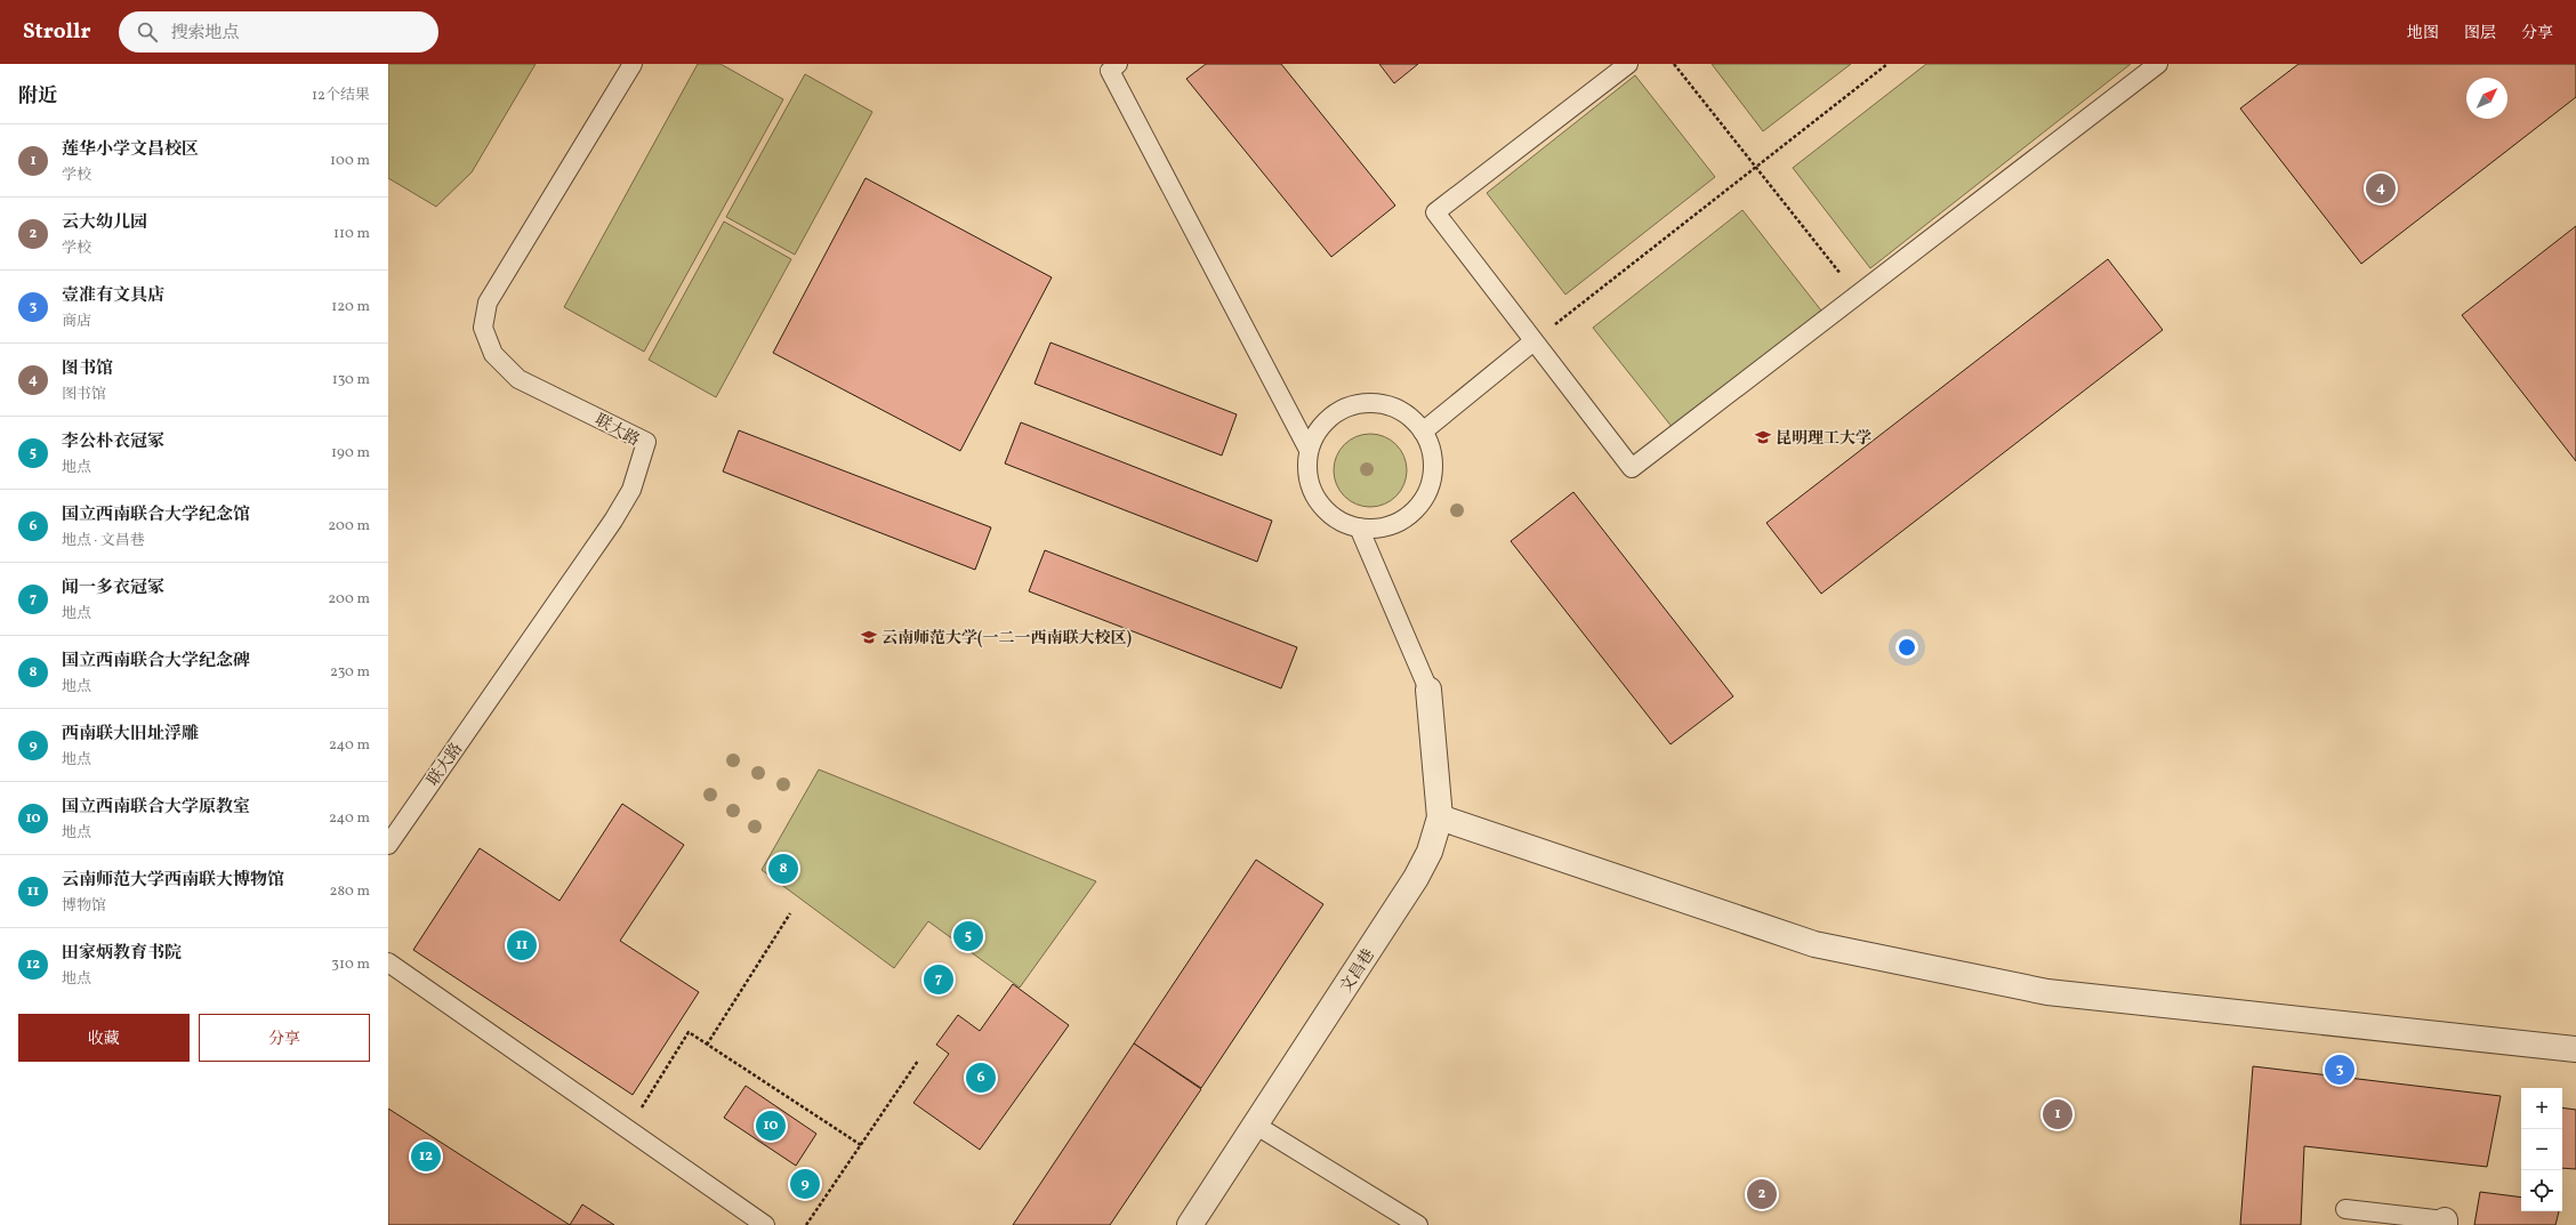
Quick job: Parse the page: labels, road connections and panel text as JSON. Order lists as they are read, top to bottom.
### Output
{
  "streets": {
    "street": ["文昌巷"],
    "lane": ["联大路"]
  },
  "places": {
    "school or university": ["昆明理工大学", "云南师范大学(一二一西南联大校区)"]
  },
  "north": "top right",
  "page": {
    "header": "Strollr",
    "search": "搜索地点",
    "nav": ["地图", "图层", "分享"],
    "heading": ["附近", "12个结果"],
    "list": [
      {
        "mark": "1",
        "name": "莲华小学文昌校区",
        "note": "学校",
        "value": "100 m"
      },
      {
        "mark": "2",
        "name": "云大幼儿园",
        "note": "学校",
        "value": "110 m"
      },
      {
        "mark": "3",
        "name": "壹准有文具店",
        "note": "商店",
        "value": "120 m"
      },
      {
        "mark": "4",
        "name": "图书馆",
        "note": "图书馆",
        "value": "130 m"
      },
      {
        "mark": "5",
        "name": "李公朴衣冠冢",
        "note": "地点",
        "value": "190 m"
      },
      {
        "mark": "6",
        "name": "国立西南联合大学纪念馆",
        "note": "地点 · 文昌巷",
        "value": "200 m"
      },
      {
        "mark": "7",
        "name": "闻一多衣冠冢",
        "note": "地点",
        "value": "200 m"
      },
      {
        "mark": "8",
        "name": "国立西南联合大学纪念碑",
        "note": "地点",
        "value": "230 m"
      },
      {
        "mark": "9",
        "name": "西南联大旧址浮雕",
        "note": "地点",
        "value": "240 m"
      },
      {
        "mark": "10",
        "name": "国立西南联合大学原教室",
        "note": "地点",
        "value": "240 m"
      },
      {
        "mark": "11",
        "name": "云南师范大学西南联大博物馆",
        "note": "博物馆",
        "value": "280 m"
      },
      {
        "mark": "12",
        "name": "田家炳教育书院",
        "note": "地点",
        "value": "310 m"
      }
    ],
    "pins": [
      "4",
      "8",
      "5",
      "11",
      "7",
      "3",
      "6",
      "1",
      "10",
      "12",
      "9",
      "2"
    ],
    "buttons": ["收藏", "分享"],
    "map_buttons": ["+", "−"]
  }
}
